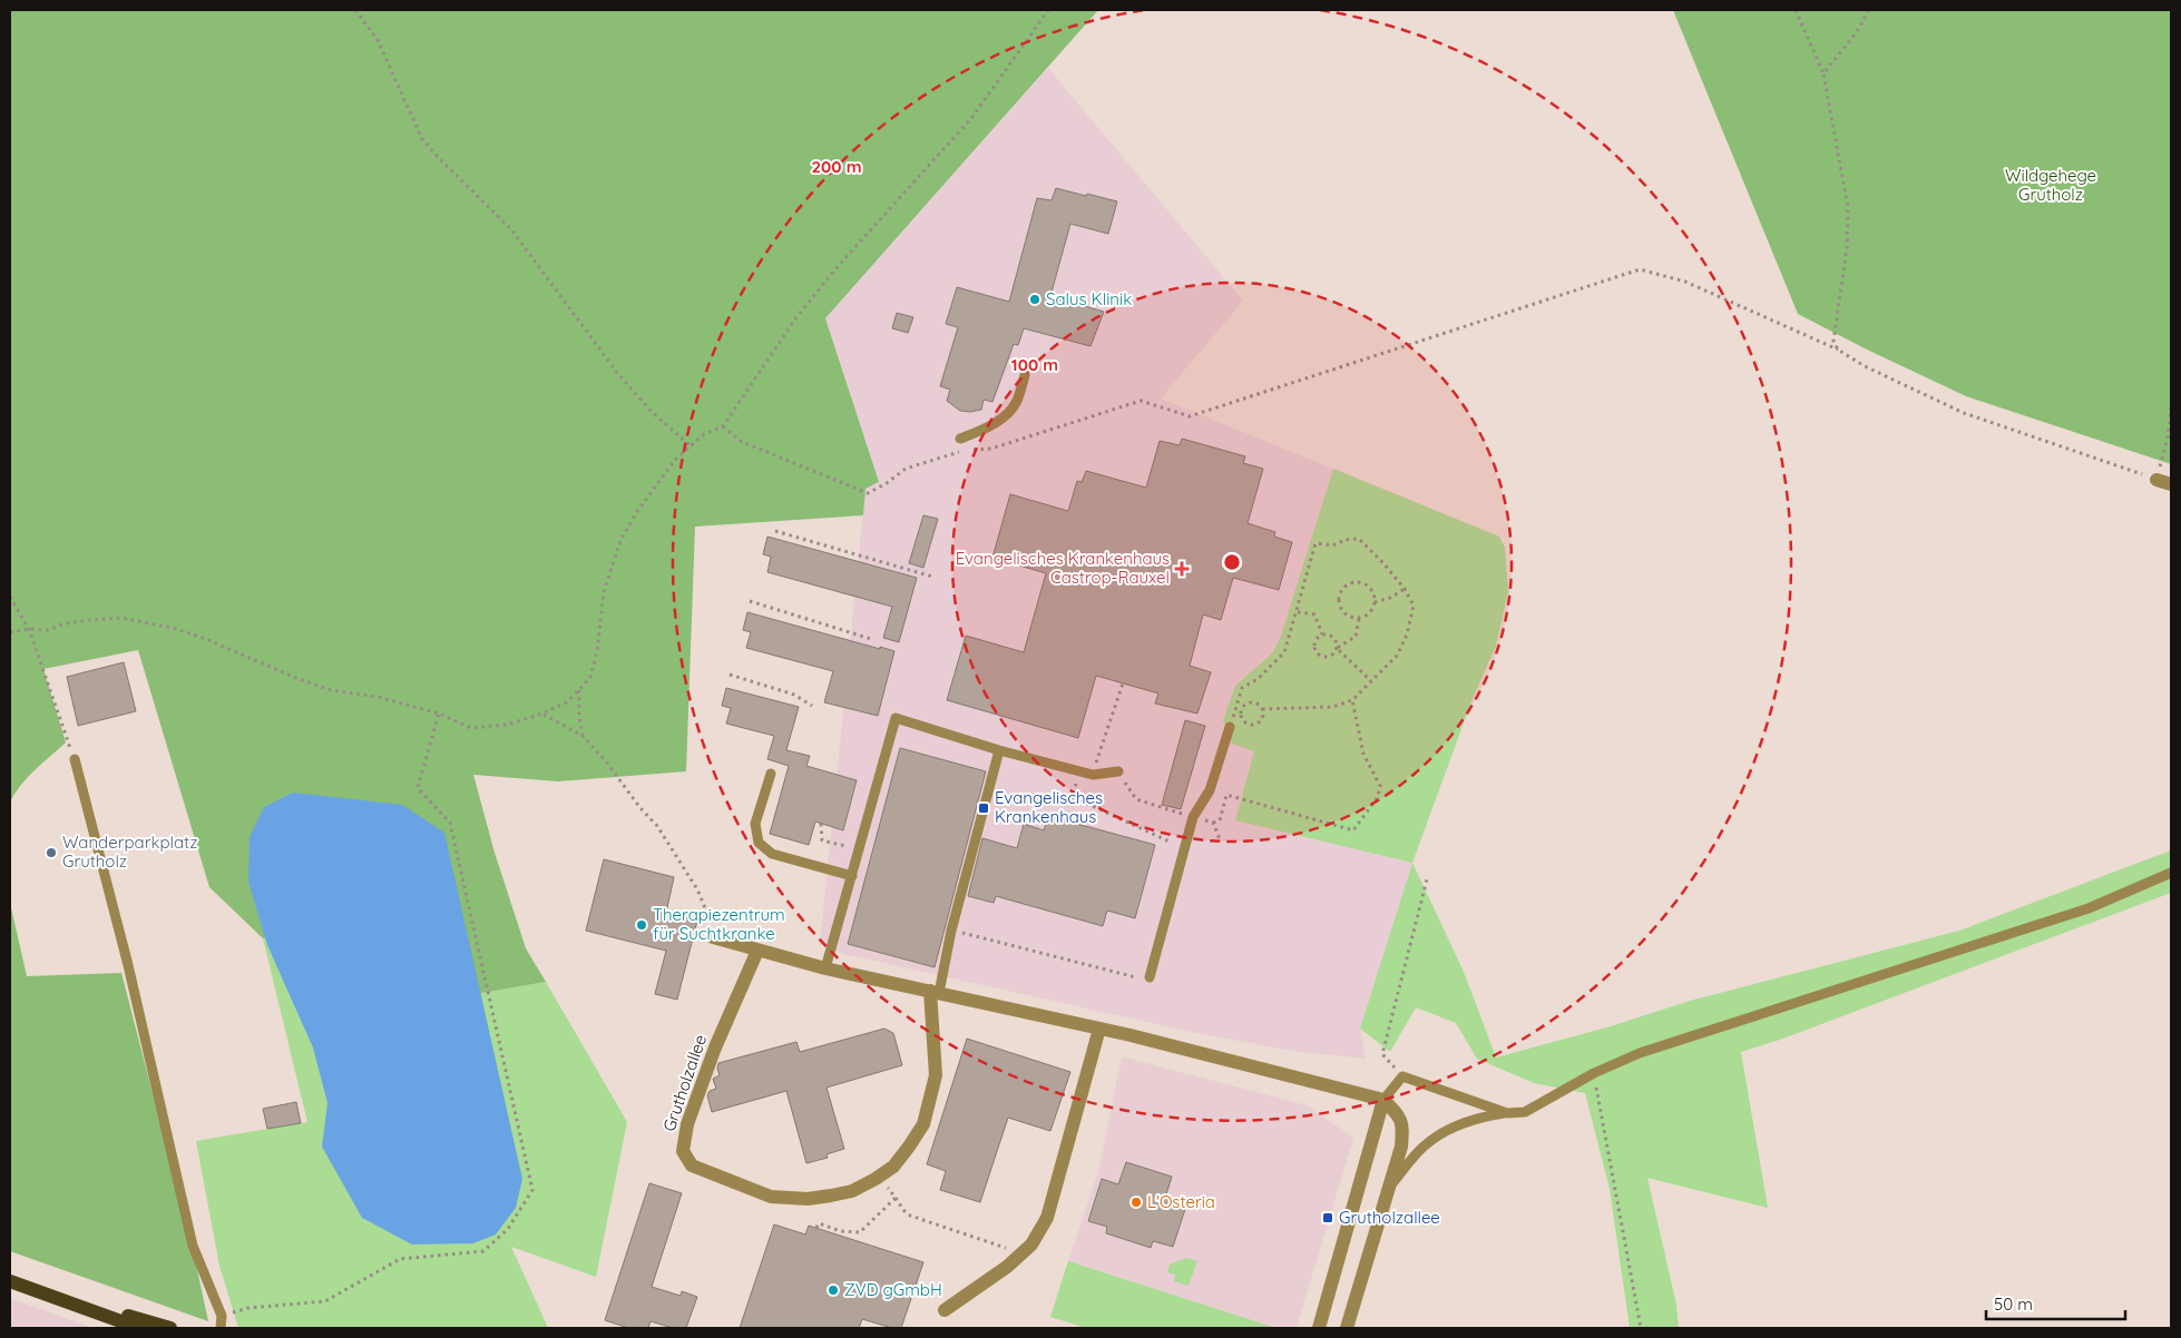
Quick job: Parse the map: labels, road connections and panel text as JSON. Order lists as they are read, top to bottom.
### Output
{
  "streets": {
    "street": ["Grutholzallee"]
  },
  "parks": ["Wildgehege Grutholz"],
  "places": {
    "other": [
      "Salus Klinik",
      "Wanderparkplatz Grutholz",
      "Therapiezentrum für Suchtkranke",
      "L'Osteria",
      "ZVD gGmbH"
    ],
    "health": ["Evangelisches Krankenhaus Castrop-Rauxel"],
    "transit": ["Evangelisches Krankenhaus", "Grutholzallee"]
  },
  "scale_bar": "50 m",
  "rings": ["200 m", "100 m"]
}
